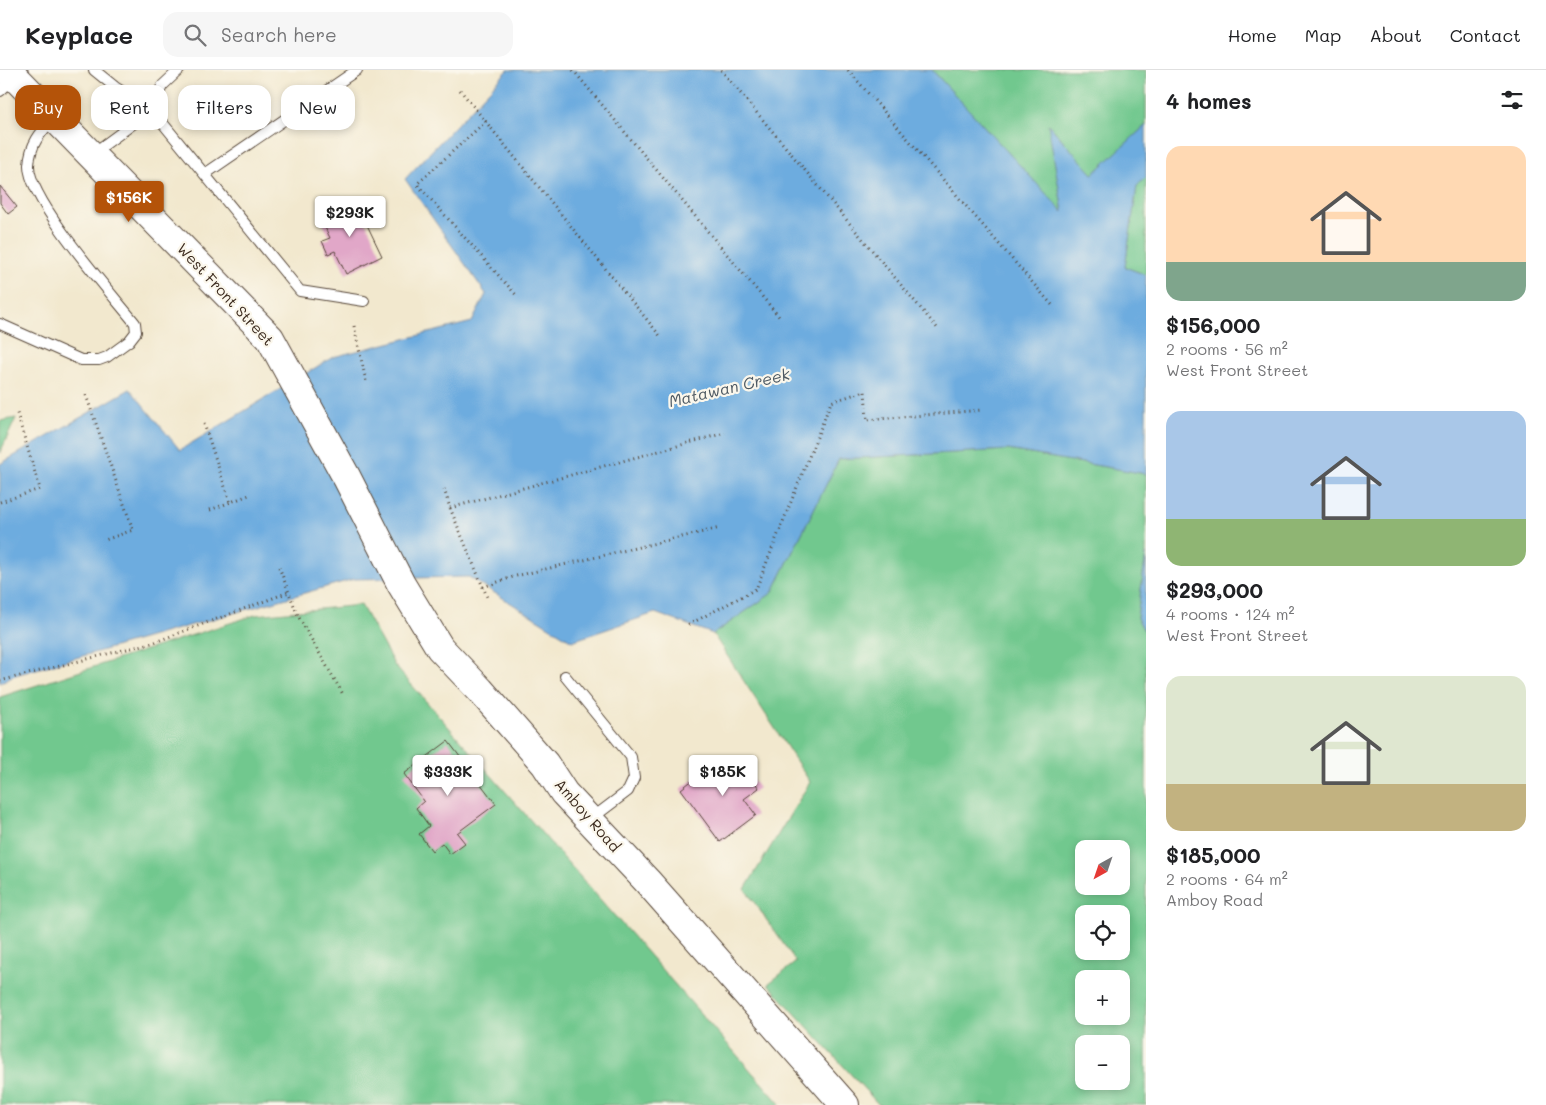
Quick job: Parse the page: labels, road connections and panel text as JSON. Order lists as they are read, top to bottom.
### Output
{
  "streets": {
    "main road": ["West Front Street", "Amboy Road"]
  },
  "crossings": [
    ["West Front Street", "Amboy Road"]
  ],
  "water": ["Matawan Creek"],
  "north": "bottom left",
  "page": {
    "header": "Keyplace",
    "search": "Search here",
    "nav": [
      "Home",
      "Map",
      "About",
      "Contact"
    ],
    "heading": "4 homes",
    "chip": [
      "Buy",
      "Rent",
      "Filters",
      "New"
    ],
    "list": [
      {
        "name": "$156,000",
        "note": "2 rooms · 56 m² · West Front Street"
      },
      {
        "name": "$293,000",
        "note": "4 rooms · 124 m² · West Front Street"
      },
      {
        "name": "$185,000",
        "note": "2 rooms · 64 m² · Amboy Road"
      }
    ],
    "price": [
      "$156K",
      "$293K",
      "$333K",
      "$185K"
    ],
    "map_buttons": ["+", "−"]
  }
}
